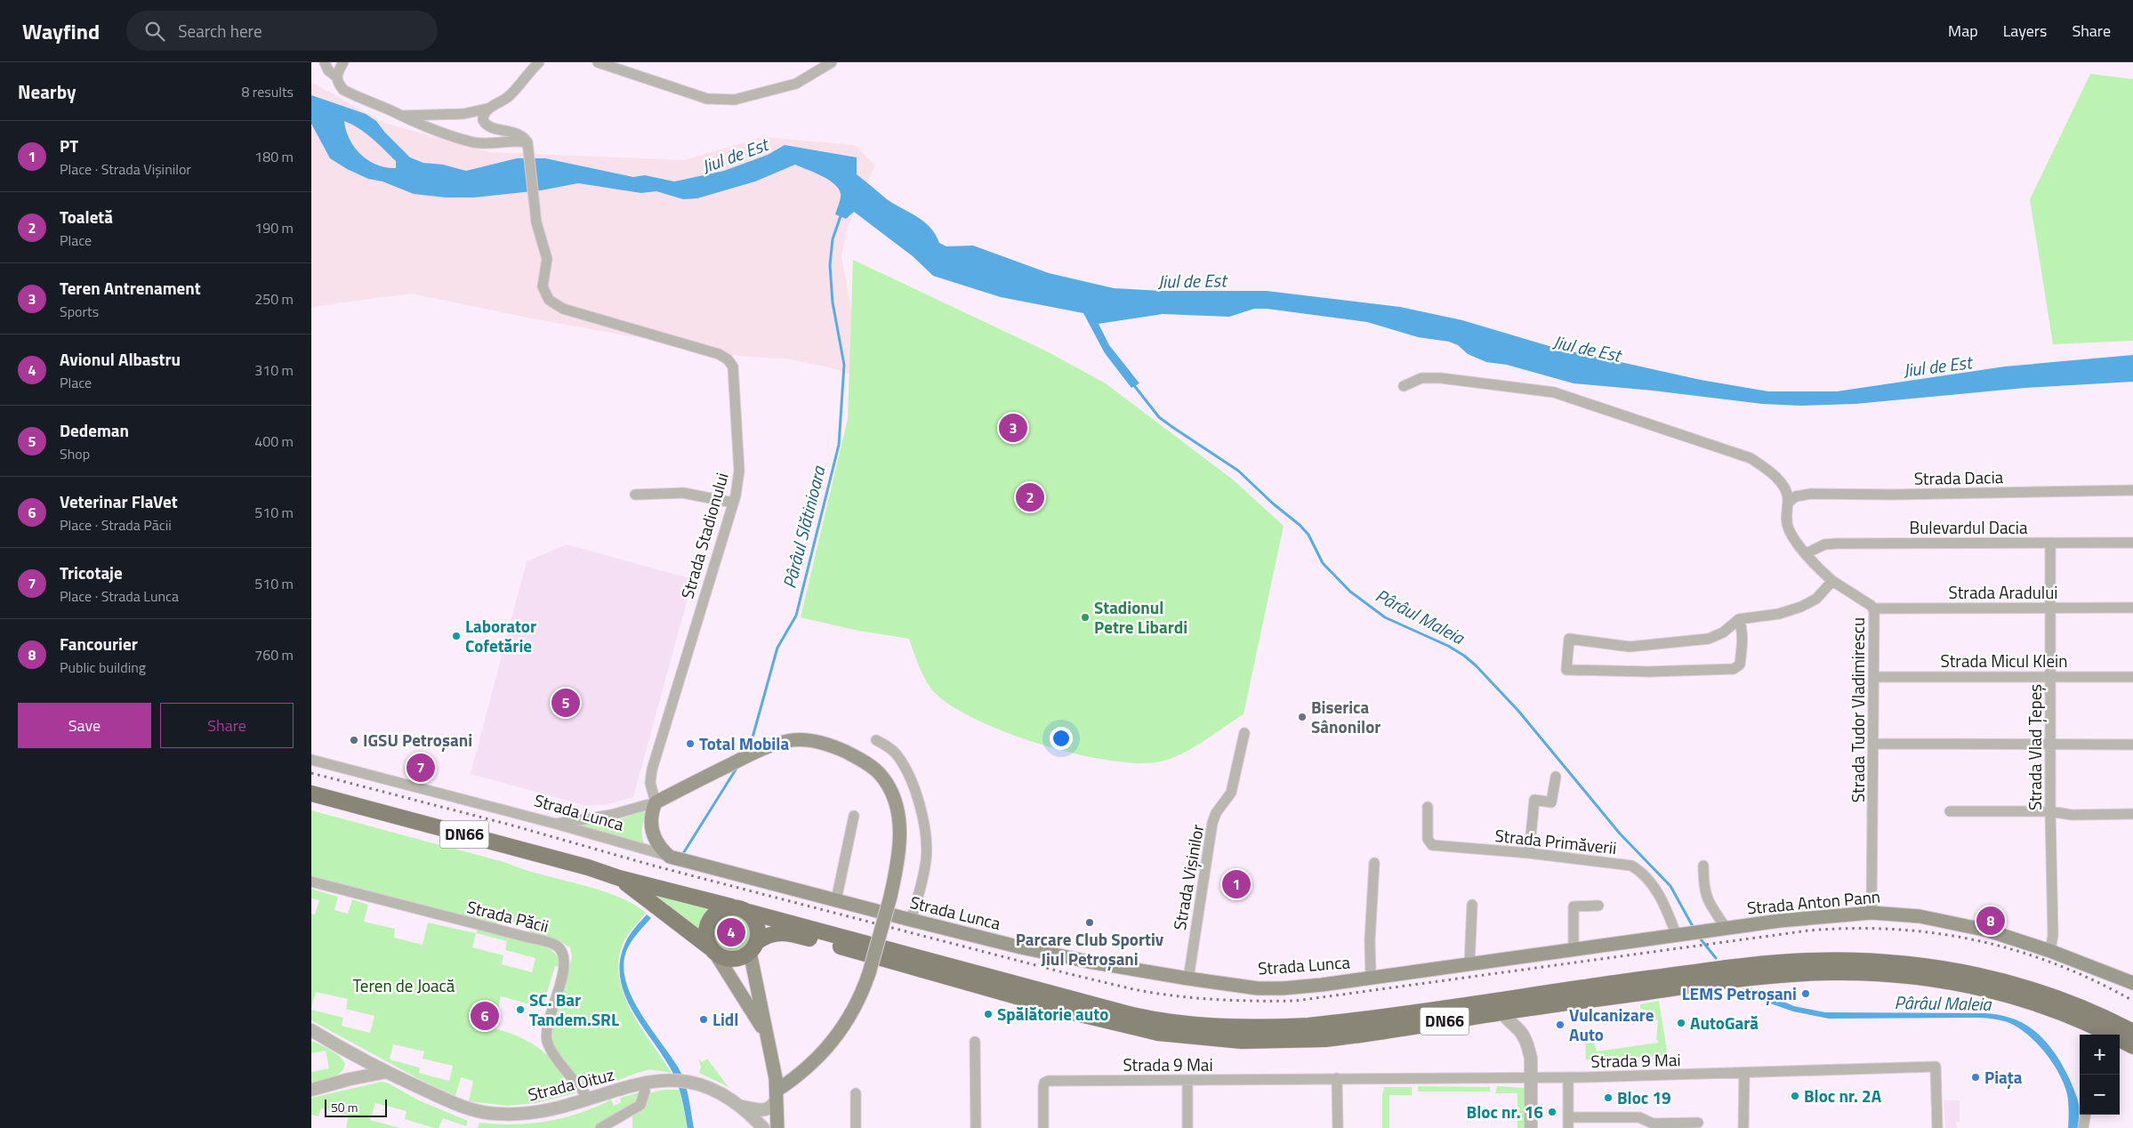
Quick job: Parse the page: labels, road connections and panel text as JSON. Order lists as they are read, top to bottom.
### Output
{
  "streets": {
    "main road": ["Strada Lunca", "DN66", "Strada Anton Pann"],
    "street": [
      "Strada Dacia",
      "Bulevardul Dacia",
      "Strada Stadionului",
      "Strada Aradului",
      "Strada Micul Klein",
      "Strada Tudor Vladimirescu",
      "Strada Vlad Țepeș",
      "Strada Primăverii",
      "Strada Vișinilor",
      "Strada Păcii",
      "Strada 9 Mai",
      "Strada Oituz"
    ]
  },
  "crossings": [
    ["Strada Dacia", "Strada Tudor Vladimirescu"],
    ["Bulevardul Dacia", "Strada Tudor Vladimirescu"],
    ["Bulevardul Dacia", "Strada Vlad Țepeș"],
    ["Strada Aradului", "Strada Tudor Vladimirescu"],
    ["Strada Aradului", "Strada Vlad Țepeș"],
    ["Strada Micul Klein", "Strada Tudor Vladimirescu"],
    ["Strada Micul Klein", "Strada Vlad Țepeș"],
    ["Strada Tudor Vladimirescu", "Strada Anton Pann"],
    ["Strada Vlad Țepeș", "Strada Anton Pann"],
    ["Strada Lunca", "Strada Primăverii"],
    ["Strada Lunca", "Strada Vișinilor"],
    ["Strada Lunca", "Strada Anton Pann"],
    ["Strada Păcii", "Strada Oituz"]
  ],
  "water": ["Jiul de Est", "Pârâul Slătinioara", "Pârâul Maleia"],
  "parks": ["Teren de Joacă"],
  "places": [
    "Stadionul Petre Libardi",
    "Laborator Cofetărie",
    "Biserica Sânonilor",
    "IGSU Petroșani",
    "Total Mobila",
    "Parcare Club Sportiv Jiul Petroșani",
    "LEMS Petroşani",
    "SC. Bar Tandem.SRL",
    "Spălătorie auto",
    "Lidl",
    "AutoGară",
    "Vulcanizare Auto",
    "Piața",
    "Bloc nr. 2A",
    "Bloc 19",
    "Bloc nr. 16"
  ],
  "scale_bar": "50 m",
  "page": {
    "header": "Wayfind",
    "search": "Search here",
    "nav": ["Map", "Layers", "Share"],
    "heading": ["Nearby", "8 results"],
    "list": [
      {
        "mark": "1",
        "name": "PT",
        "note": "Place · Strada Vișinilor",
        "value": "180 m"
      },
      {
        "mark": "2",
        "name": "Toaletă",
        "note": "Place",
        "value": "190 m"
      },
      {
        "mark": "3",
        "name": "Teren Antrenament",
        "note": "Sports",
        "value": "250 m"
      },
      {
        "mark": "4",
        "name": "Avionul Albastru",
        "note": "Place",
        "value": "310 m"
      },
      {
        "mark": "5",
        "name": "Dedeman",
        "note": "Shop",
        "value": "400 m"
      },
      {
        "mark": "6",
        "name": "Veterinar FlaVet",
        "note": "Place · Strada Păcii",
        "value": "510 m"
      },
      {
        "mark": "7",
        "name": "Tricotaje",
        "note": "Place · Strada Lunca",
        "value": "510 m"
      },
      {
        "mark": "8",
        "name": "Fancourier",
        "note": "Public building",
        "value": "760 m"
      }
    ],
    "pins": [
      "3",
      "2",
      "5",
      "7",
      "1",
      "8",
      "4",
      "6"
    ],
    "buttons": ["Save", "Share"],
    "map_buttons": ["+", "−"],
    "scale": "50 m"
  }
}
